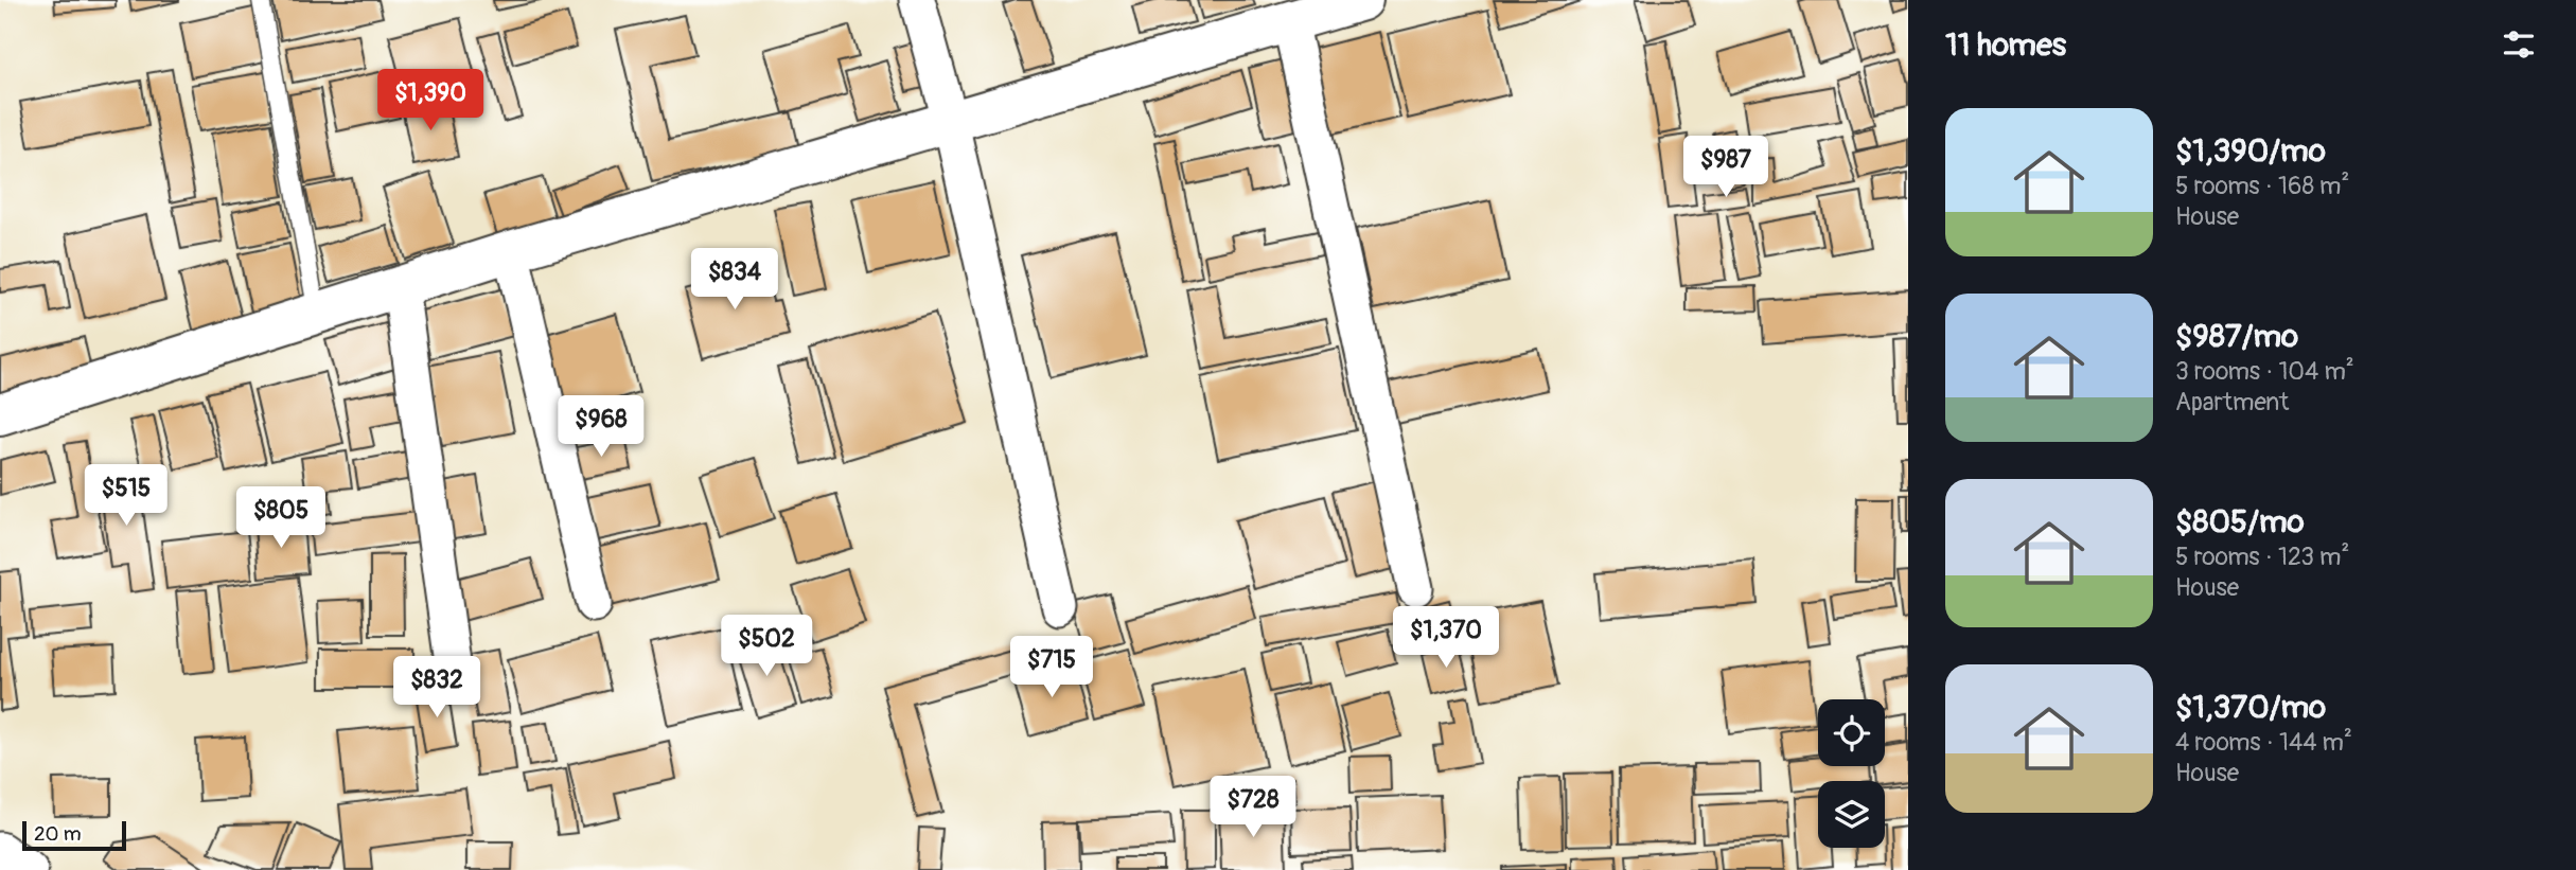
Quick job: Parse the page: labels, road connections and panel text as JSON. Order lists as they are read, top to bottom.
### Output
{
  "scale_bar": "20 m",
  "page": {
    "heading": "11 homes",
    "price": [
      "$1,390",
      "$987",
      "$834",
      "$968",
      "$515",
      "$805",
      "$1,370",
      "$502",
      "$715",
      "$832",
      "$728"
    ],
    "list": [
      {
        "name": "$1,390/mo",
        "note": "5 rooms · 168 m² · House"
      },
      {
        "name": "$987/mo",
        "note": "3 rooms · 104 m² · Apartment"
      },
      {
        "name": "$805/mo",
        "note": "5 rooms · 123 m² · House"
      },
      {
        "name": "$1,370/mo",
        "note": "4 rooms · 144 m² · House"
      }
    ],
    "scale": "20 m"
  }
}
